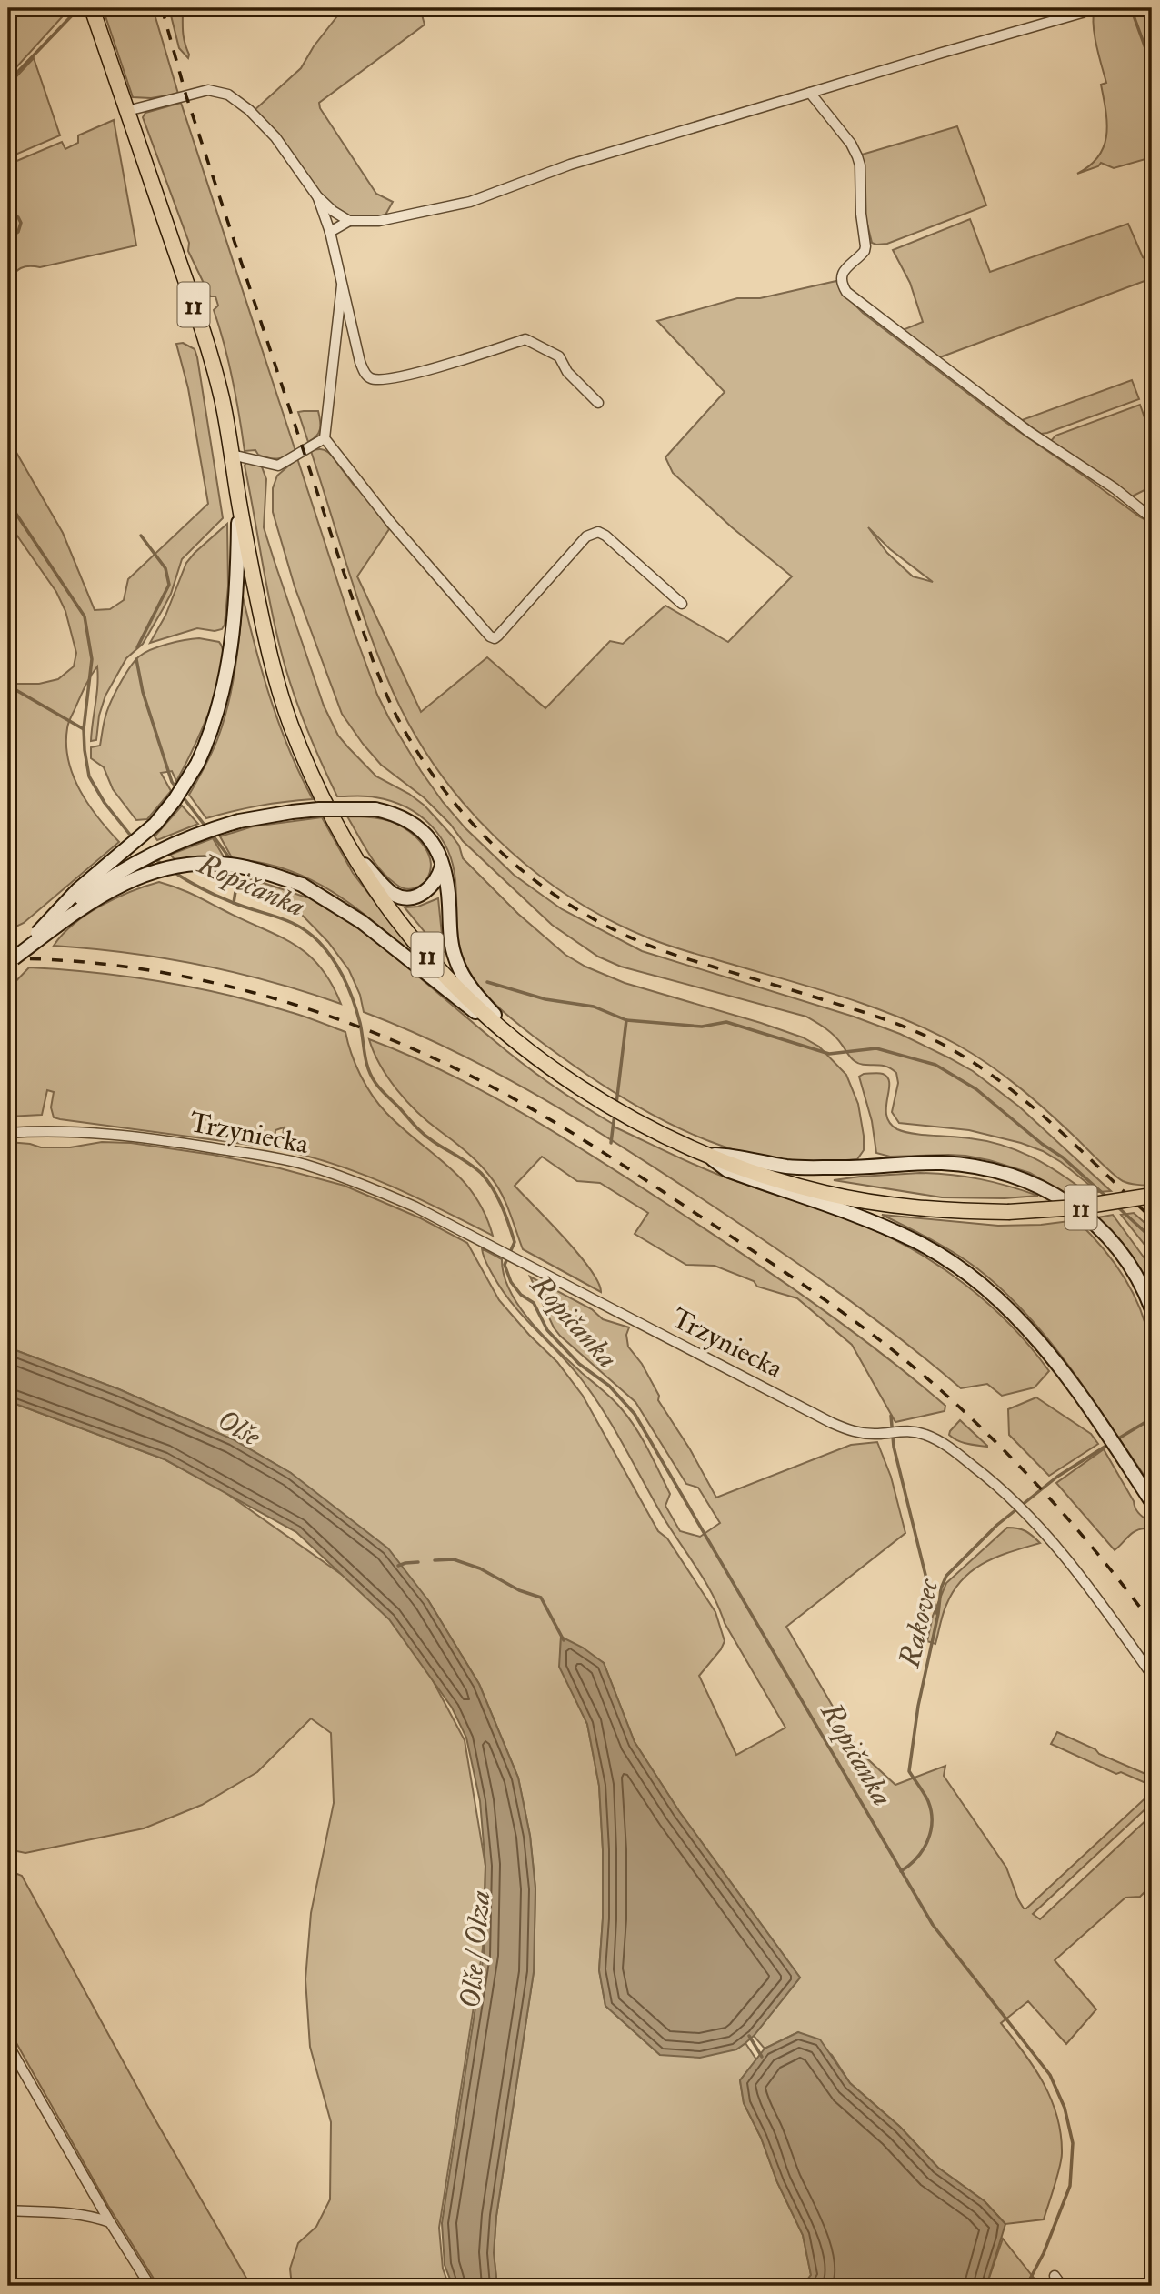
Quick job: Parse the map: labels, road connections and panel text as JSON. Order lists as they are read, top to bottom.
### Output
{
  "streets": {
    "main road": ["11"],
    "street": ["Trzyniecka"]
  },
  "water": [
    "Ropičanka",
    "Olše",
    "Rakovec",
    "Olše / Olza"
  ]
}
